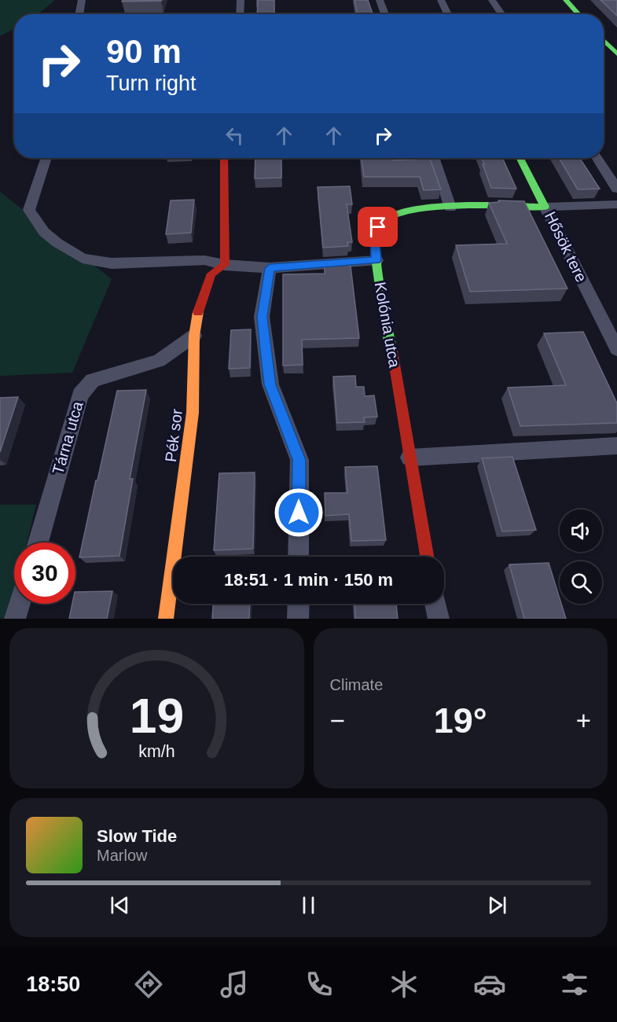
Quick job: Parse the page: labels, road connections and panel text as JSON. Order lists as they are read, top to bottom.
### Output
{
  "streets": {
    "street": [
      "Hősök tere",
      "Kolónia utca",
      "Pék sor",
      "Tárna utca"
    ]
  },
  "crossings": [
    ["Hősök tere", "Kolónia utca"],
    ["Pék sor", "Tárna utca"]
  ],
  "page": {
    "turn": ["90 m", "Turn right"],
    "limit": "30",
    "trip": "18:51 · 1 min · 150 m",
    "tile": "Climate",
    "heat": ["−", "19°", "+"],
    "song": ["Slow Tide", "Marlow"],
    "tabs": "18:50",
    "gauge": ["19", "km/h"]
  }
}
